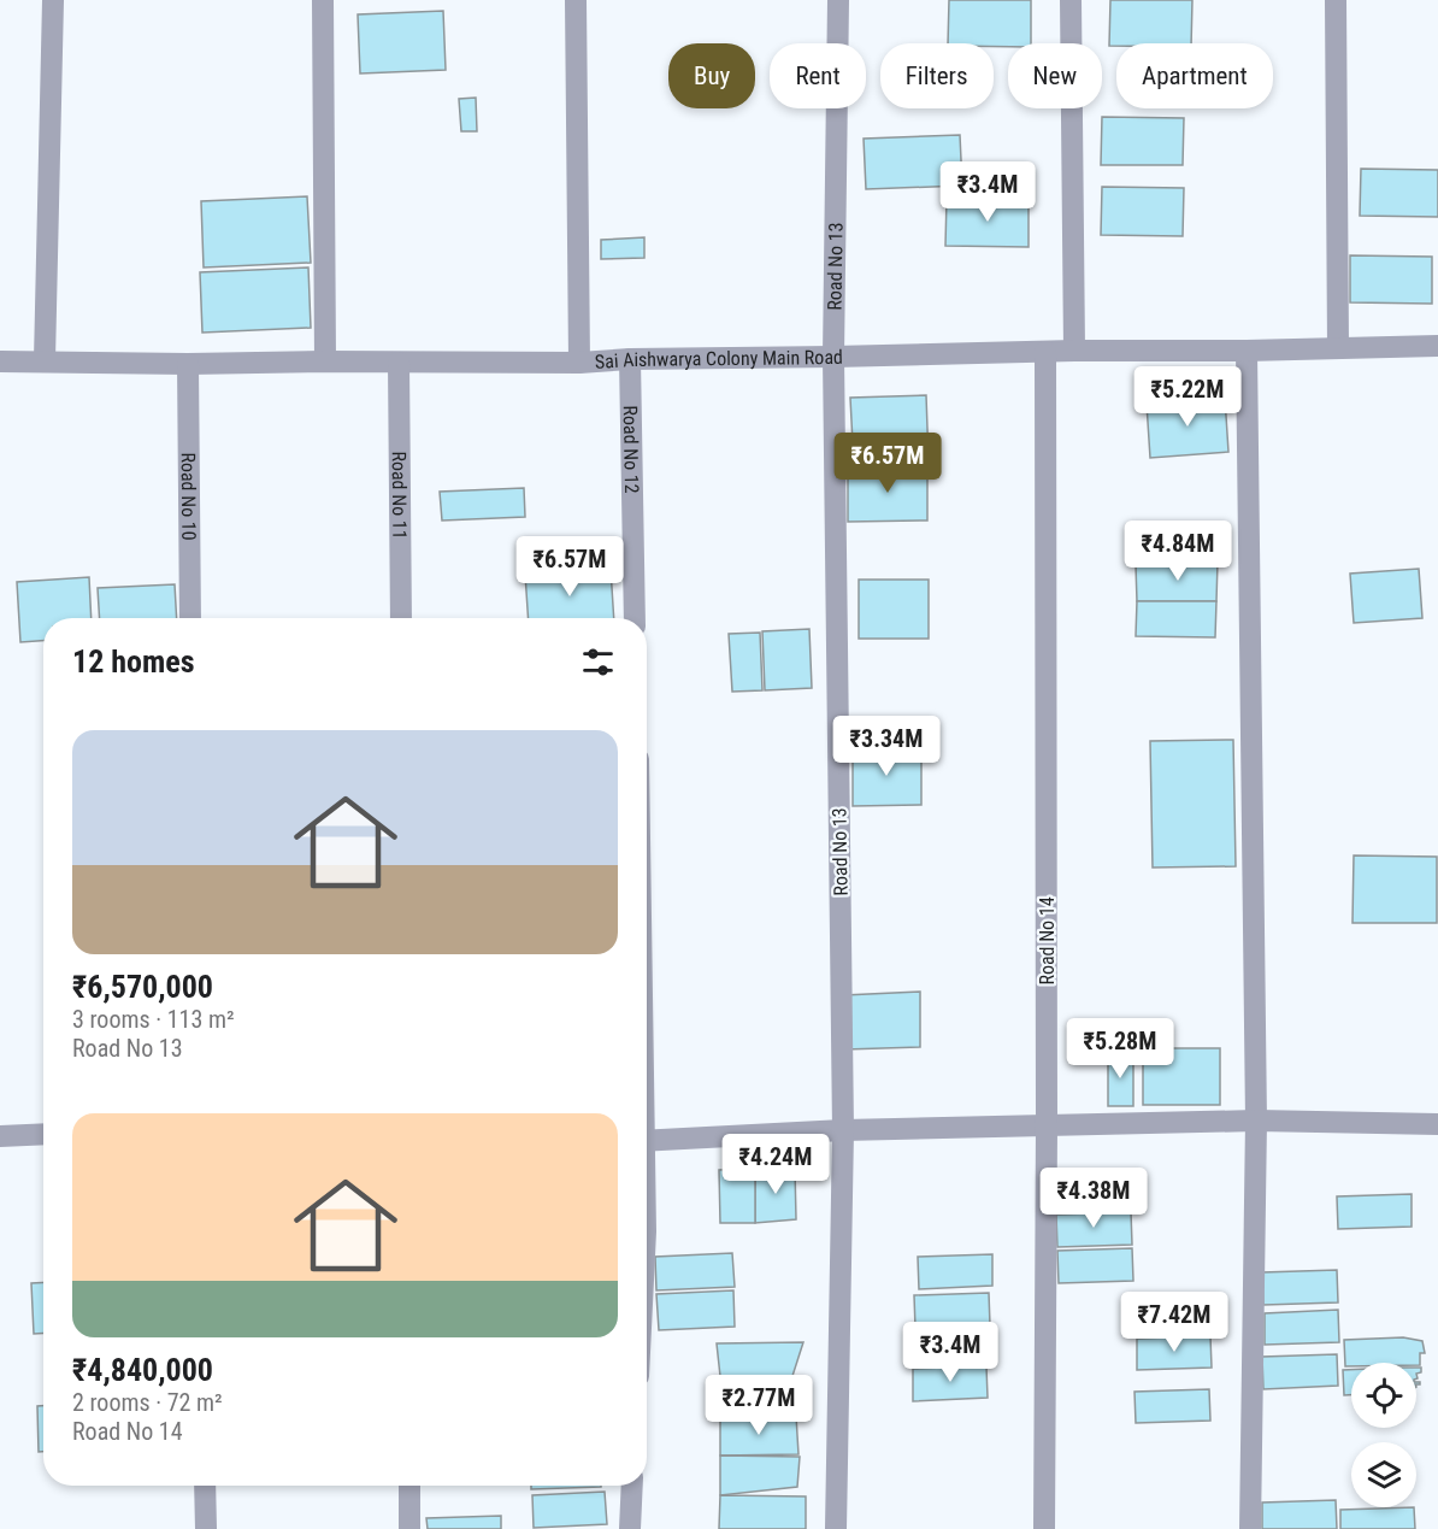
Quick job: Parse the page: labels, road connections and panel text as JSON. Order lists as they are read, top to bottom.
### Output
{
  "streets": {
    "street": [
      "Road No 13",
      "Sai Aishwarya Colony Main Road",
      "Road No 12",
      "Road No 10",
      "Road No 11",
      "Road No 14"
    ]
  },
  "crossings": [
    ["Road No 13", "Sai Aishwarya Colony Main Road"],
    ["Sai Aishwarya Colony Main Road", "Road No 12"],
    ["Sai Aishwarya Colony Main Road", "Road No 10"],
    ["Sai Aishwarya Colony Main Road", "Road No 11"],
    ["Sai Aishwarya Colony Main Road", "Road No 14"]
  ],
  "page": {
    "chip": [
      "Buy",
      "Rent",
      "Filters",
      "New",
      "Apartment"
    ],
    "price": [
      "₹3.4M",
      "₹5.22M",
      "₹6.57M",
      "₹4.84M",
      "₹6.57M",
      "₹3.34M",
      "₹5.28M",
      "₹4.24M",
      "₹4.38M",
      "₹7.42M",
      "₹3.4M",
      "₹2.77M"
    ],
    "heading": "12 homes",
    "list": [
      {
        "name": "₹6,570,000",
        "note": "3 rooms · 113 m² · Road No 13"
      },
      {
        "name": "₹4,840,000",
        "note": "2 rooms · 72 m² · Road No 14"
      }
    ]
  }
}
